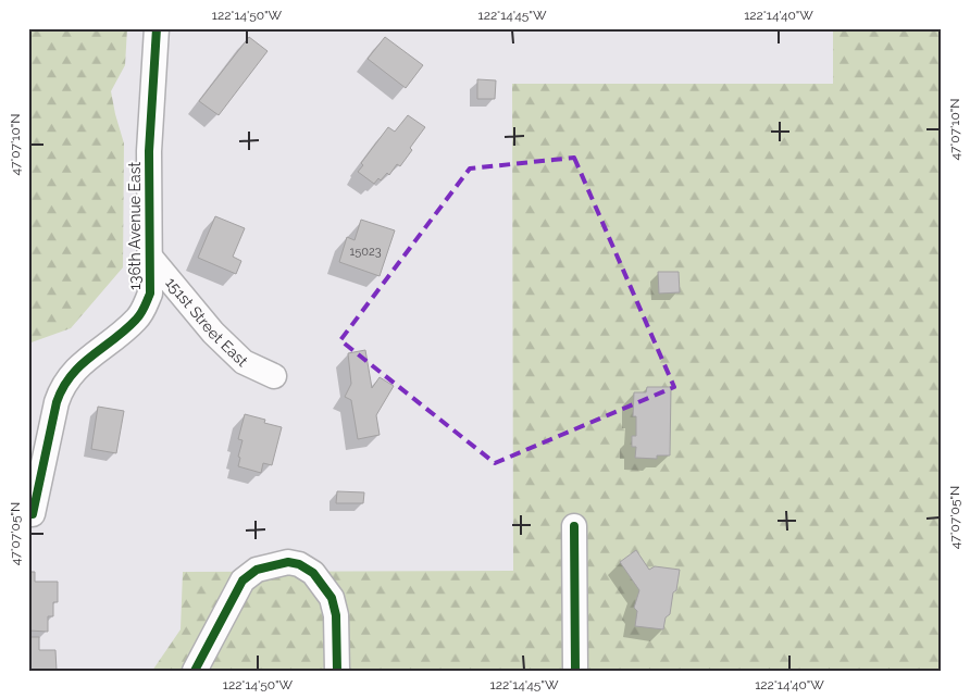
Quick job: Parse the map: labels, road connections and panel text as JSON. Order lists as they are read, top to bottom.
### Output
{
  "streets": {
    "street": ["136th Avenue East", "151st Street East"]
  },
  "crossings": [
    ["136th Avenue East", "151st Street East"]
  ],
  "house_numbers": ["15023"],
  "coordinates": [
    "122°14'50\"W",
    "122°14'45\"W",
    "122°14'40\"W",
    "47°07'10\"N",
    "47°07'05\"N"
  ]
}
